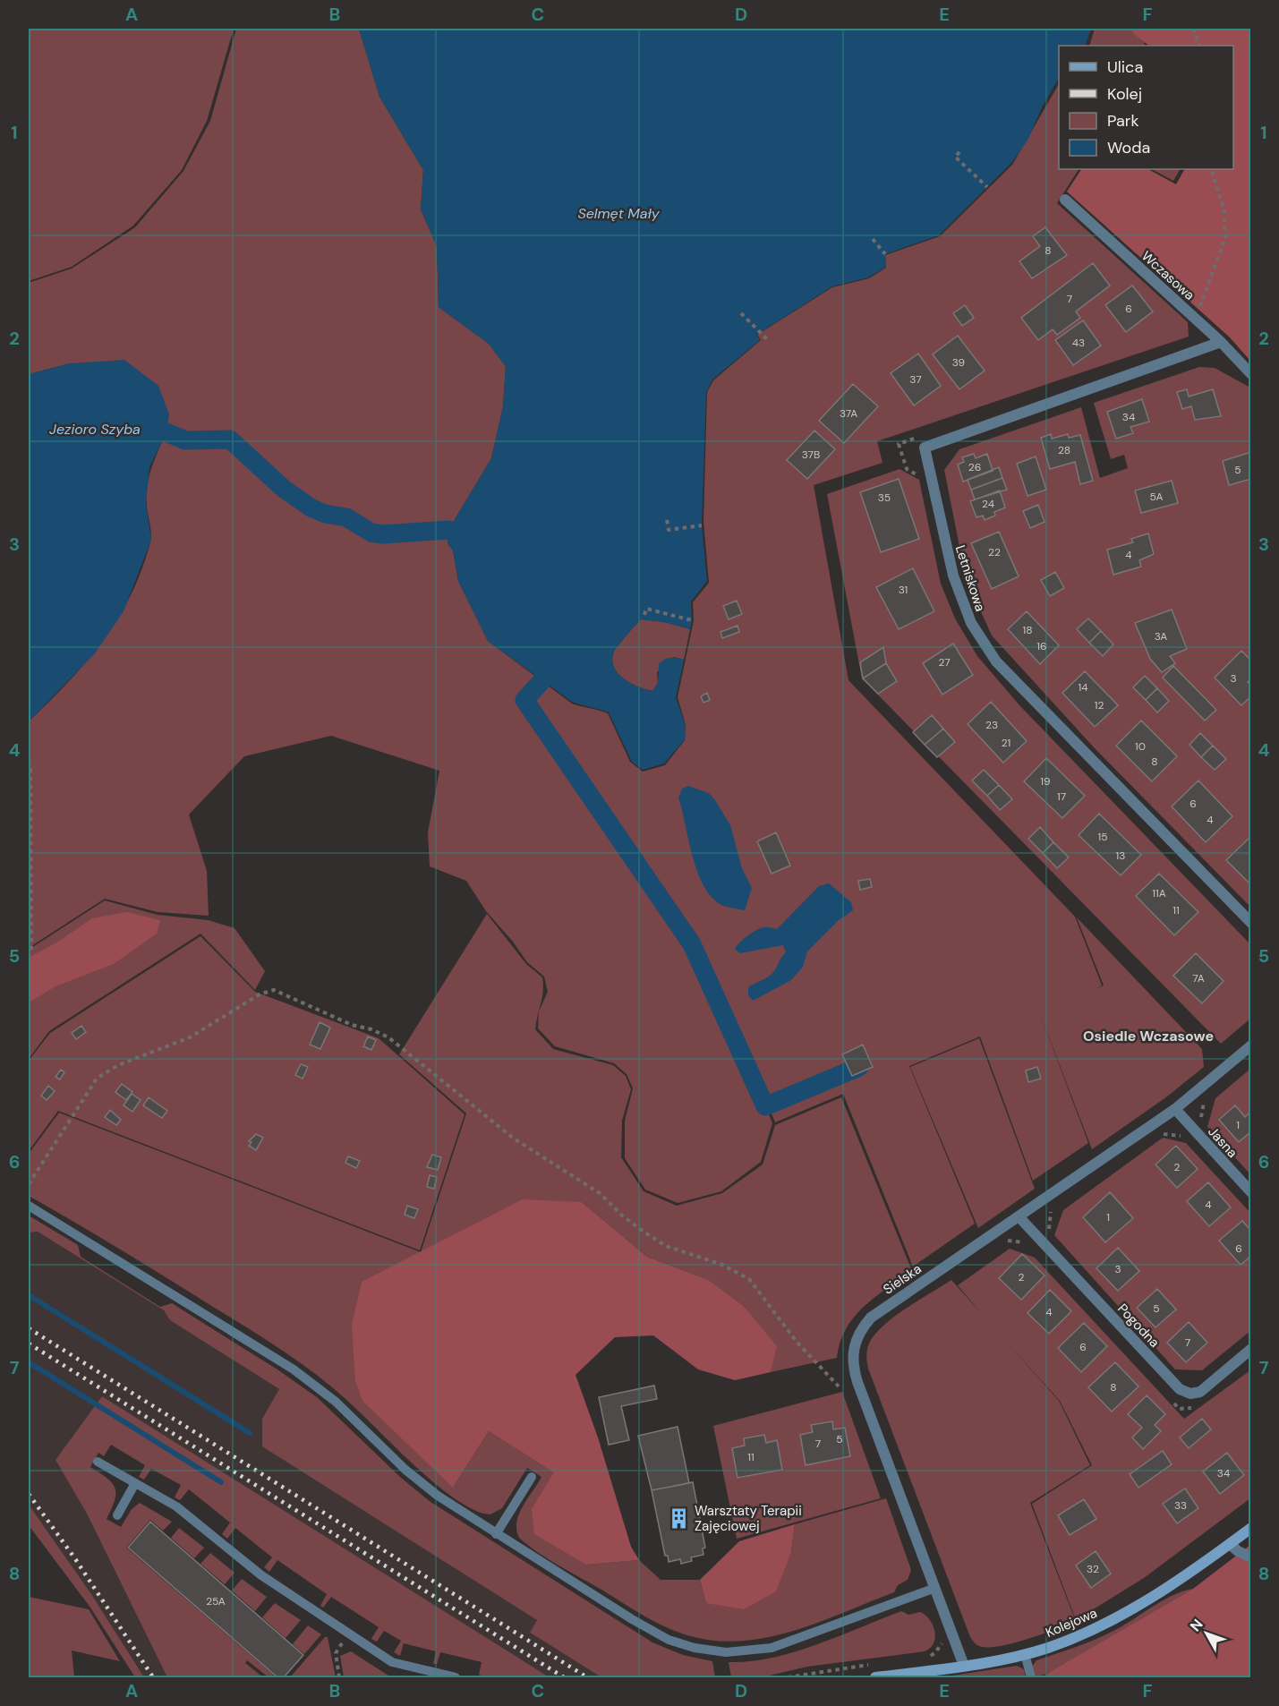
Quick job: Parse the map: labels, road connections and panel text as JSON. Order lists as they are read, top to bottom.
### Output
{
  "streets": {
    "street": [
      "Wczasowa",
      "Letniskowa",
      "Jasna",
      "Sielska",
      "Pogodna",
      "Kolejowa"
    ]
  },
  "crossings": [
    ["Wczasowa", "Letniskowa"],
    ["Jasna", "Sielska"],
    ["Sielska", "Pogodna"],
    ["Sielska", "Kolejowa"]
  ],
  "districts": ["Osiedle Wczasowe"],
  "water": ["Selmęt Mały", "Jezioro Szyba"],
  "places": {
    "building": ["Warsztaty Terapii Zajęciowej"]
  },
  "house_numbers": [
    "8",
    "7",
    "6",
    "43",
    "39",
    "37",
    "37A",
    "34",
    "28",
    "37B",
    "26",
    "5",
    "5A",
    "35",
    "24",
    "22",
    "4",
    "31",
    "18",
    "3A",
    "16",
    "27",
    "3",
    "14",
    "12",
    "23",
    "21",
    "10",
    "8",
    "19",
    "17",
    "6",
    "4",
    "15",
    "13",
    "11A",
    "11",
    "7A",
    "1",
    "2",
    "4",
    "1",
    "6",
    "3",
    "2",
    "5",
    "4",
    "7",
    "6",
    "8",
    "5",
    "7",
    "11",
    "34",
    "33",
    "32",
    "25A"
  ],
  "legend": [
    "Ulica",
    "Kolej",
    "Park",
    "Woda"
  ],
  "north": "top left",
  "grid": {
    "columns": [
      "A",
      "B",
      "C",
      "D",
      "E",
      "F"
    ],
    "rows": [
      "1",
      "2",
      "3",
      "4",
      "5",
      "6",
      "7",
      "8"
    ]
  }
}
